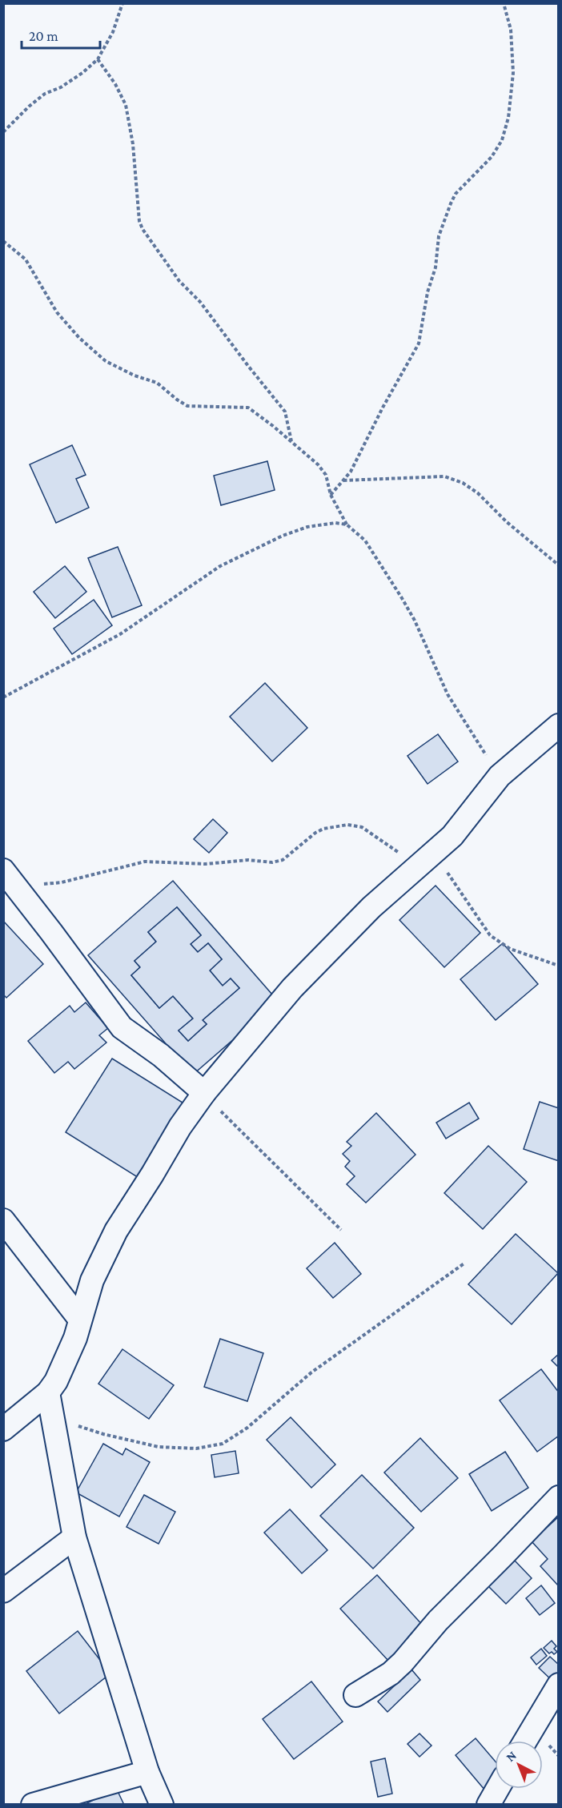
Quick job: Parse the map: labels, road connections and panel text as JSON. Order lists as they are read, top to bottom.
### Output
{
  "scale_bar": "20 m",
  "north": "top left"
}
